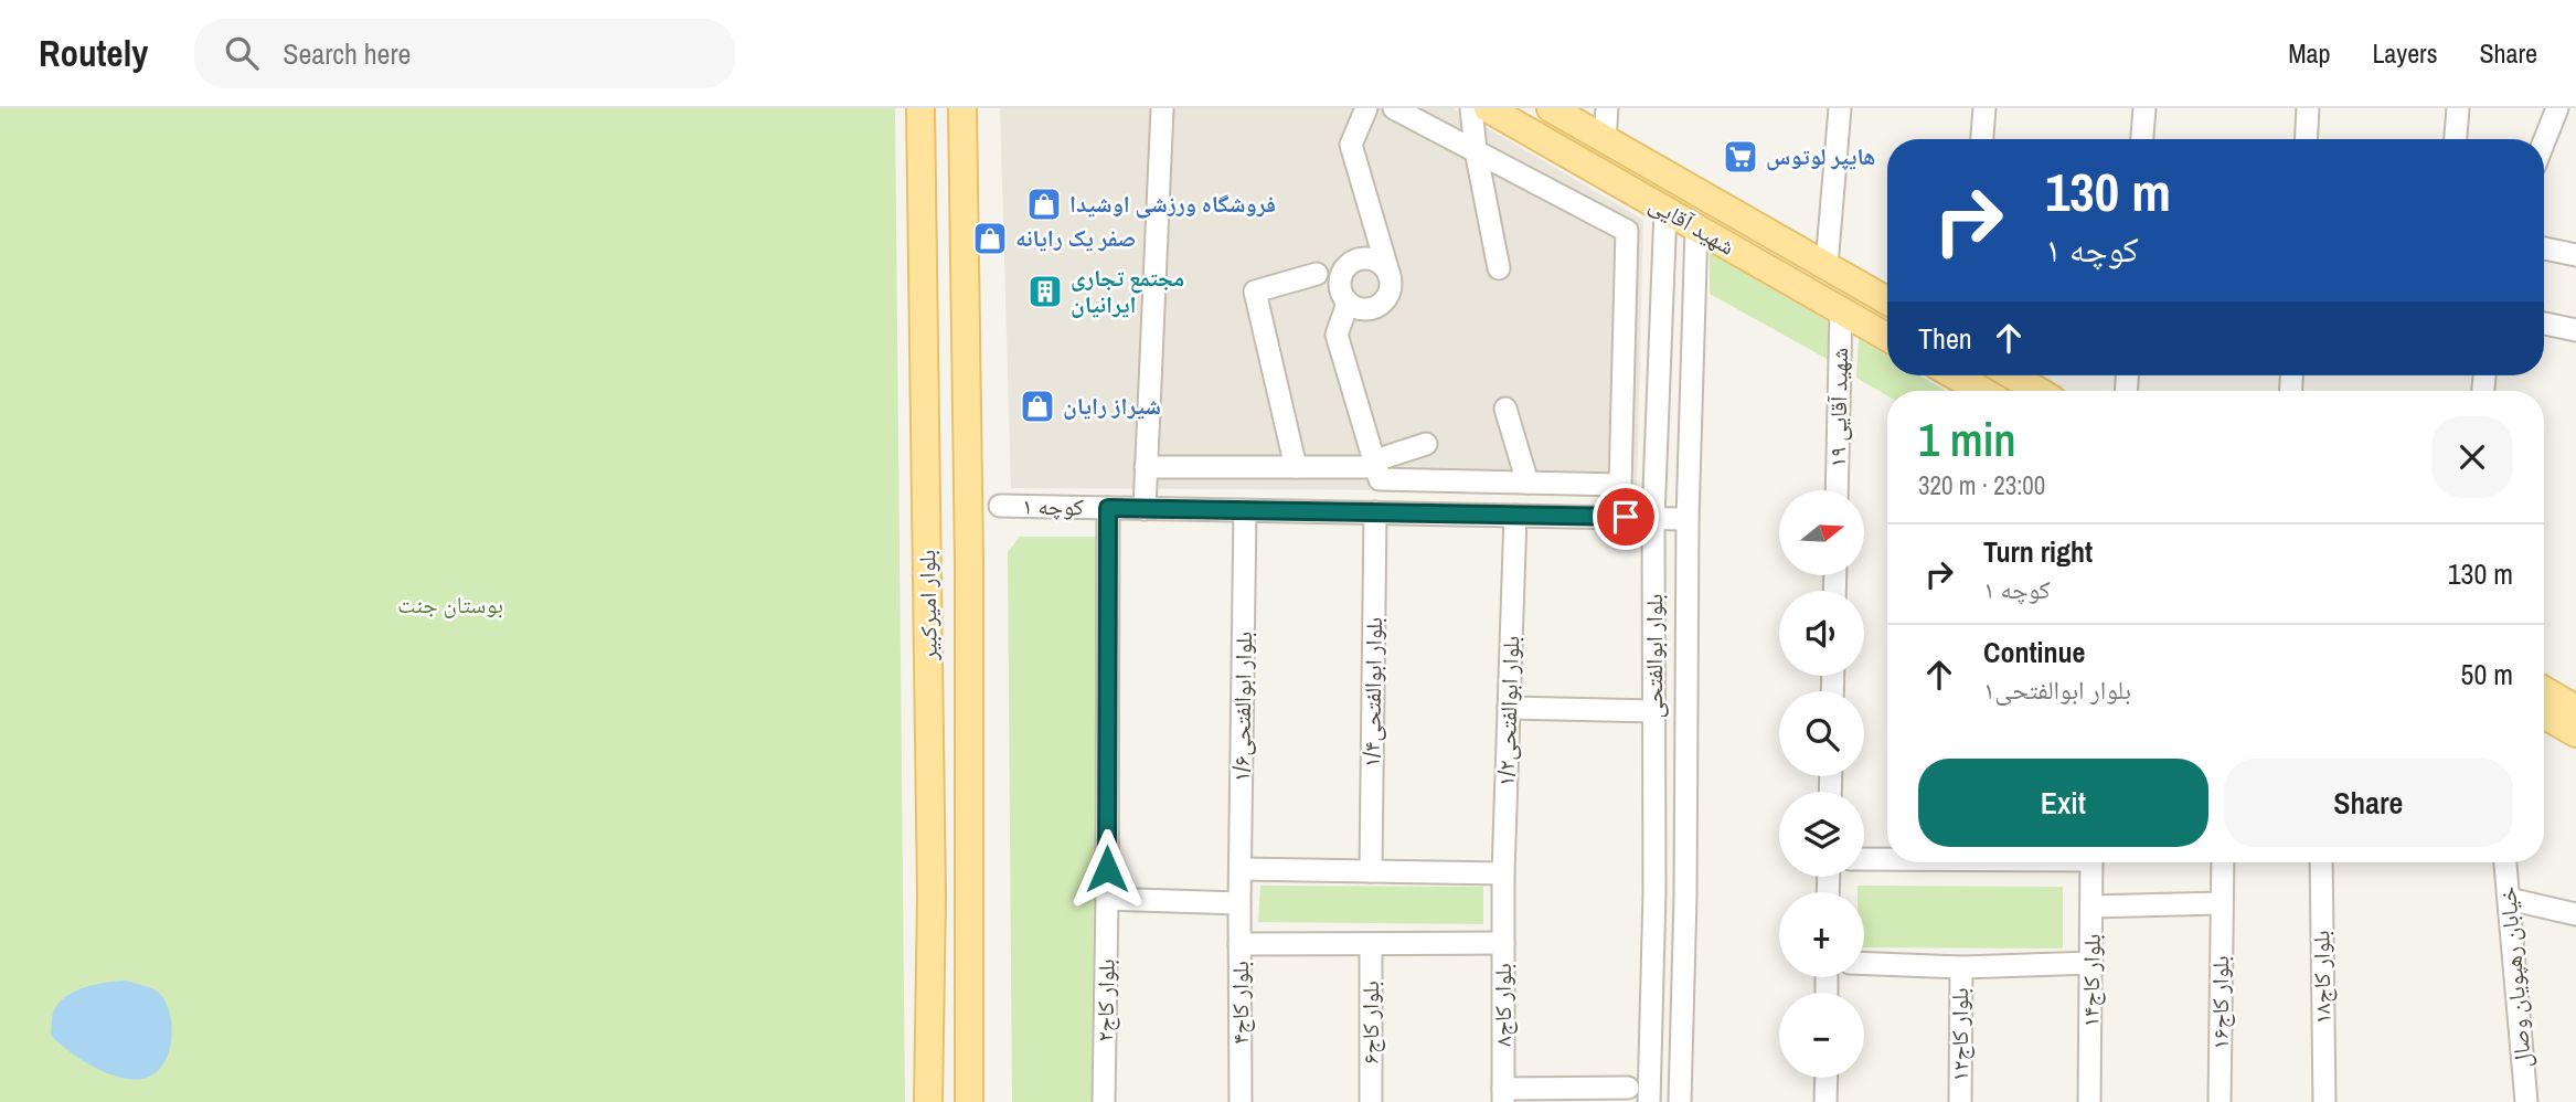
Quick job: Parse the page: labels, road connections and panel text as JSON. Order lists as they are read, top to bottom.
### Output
{
  "streets": {
    "main road": ["شهید آقایی", "بلوار امیرکبیر"],
    "street": [
      "شهید آقایی ۱۹",
      "کوچه ۱",
      "بلوار ابوالفتحی",
      "بلوار ابوالفتحی۱/۴",
      "بلوار ابوالفتحی۱/۶",
      "بلوار ابوالفتحی۱/۲",
      "بلوار کاج۱۸",
      "خیابان رهپویان وصال",
      "بلوار کاج۱۴",
      "بلوار کاج۲",
      "بلوار کاج۴",
      "بلوار کاج۱۶",
      "بلوار کاج۸",
      "بلوار کاج۶",
      "بلوار کاج۱۲"
    ]
  },
  "crossings": [
    ["شهید آقایی", "شهید آقایی ۱۹"],
    ["شهید آقایی", "بلوار ابوالفتحی"],
    ["کوچه ۱", "بلوار ابوالفتحی"],
    ["کوچه ۱", "بلوار ابوالفتحی۱/۴"],
    ["کوچه ۱", "بلوار ابوالفتحی۱/۶"],
    ["کوچه ۱", "بلوار ابوالفتحی۱/۲"],
    ["کوچه ۱", "بلوار کاج۲"],
    ["بلوار ابوالفتحی۱/۶", "بلوار کاج۴"],
    ["بلوار ابوالفتحی۱/۲", "بلوار کاج۸"]
  ],
  "parks": ["بوستان جنت"],
  "places": {
    "supermarket": ["هایپر لوتوس"],
    "shop": ["فروشگاه ورزشی اوشیدا", "صفر یک رایانه", "شیراز رایان"],
    "building": ["مجتمع تجاری ایرانیان"]
  },
  "north": "right",
  "page": {
    "header": "Routely",
    "search": "Search here",
    "nav": ["Map", "Layers", "Share"],
    "turn": ["130 m", "کوچه ۱"],
    "then": "Then",
    "heading": ["1 min", "320 m · 23:00"],
    "map_buttons": ["+", "−"],
    "list": [
      {
        "name": "Turn right",
        "note": "کوچه ۱",
        "value": "130 m"
      },
      {
        "name": "Continue",
        "note": "بلوار ابوالفتحی۱",
        "value": "50 m"
      }
    ],
    "buttons": ["Exit", "Share"]
  }
}
